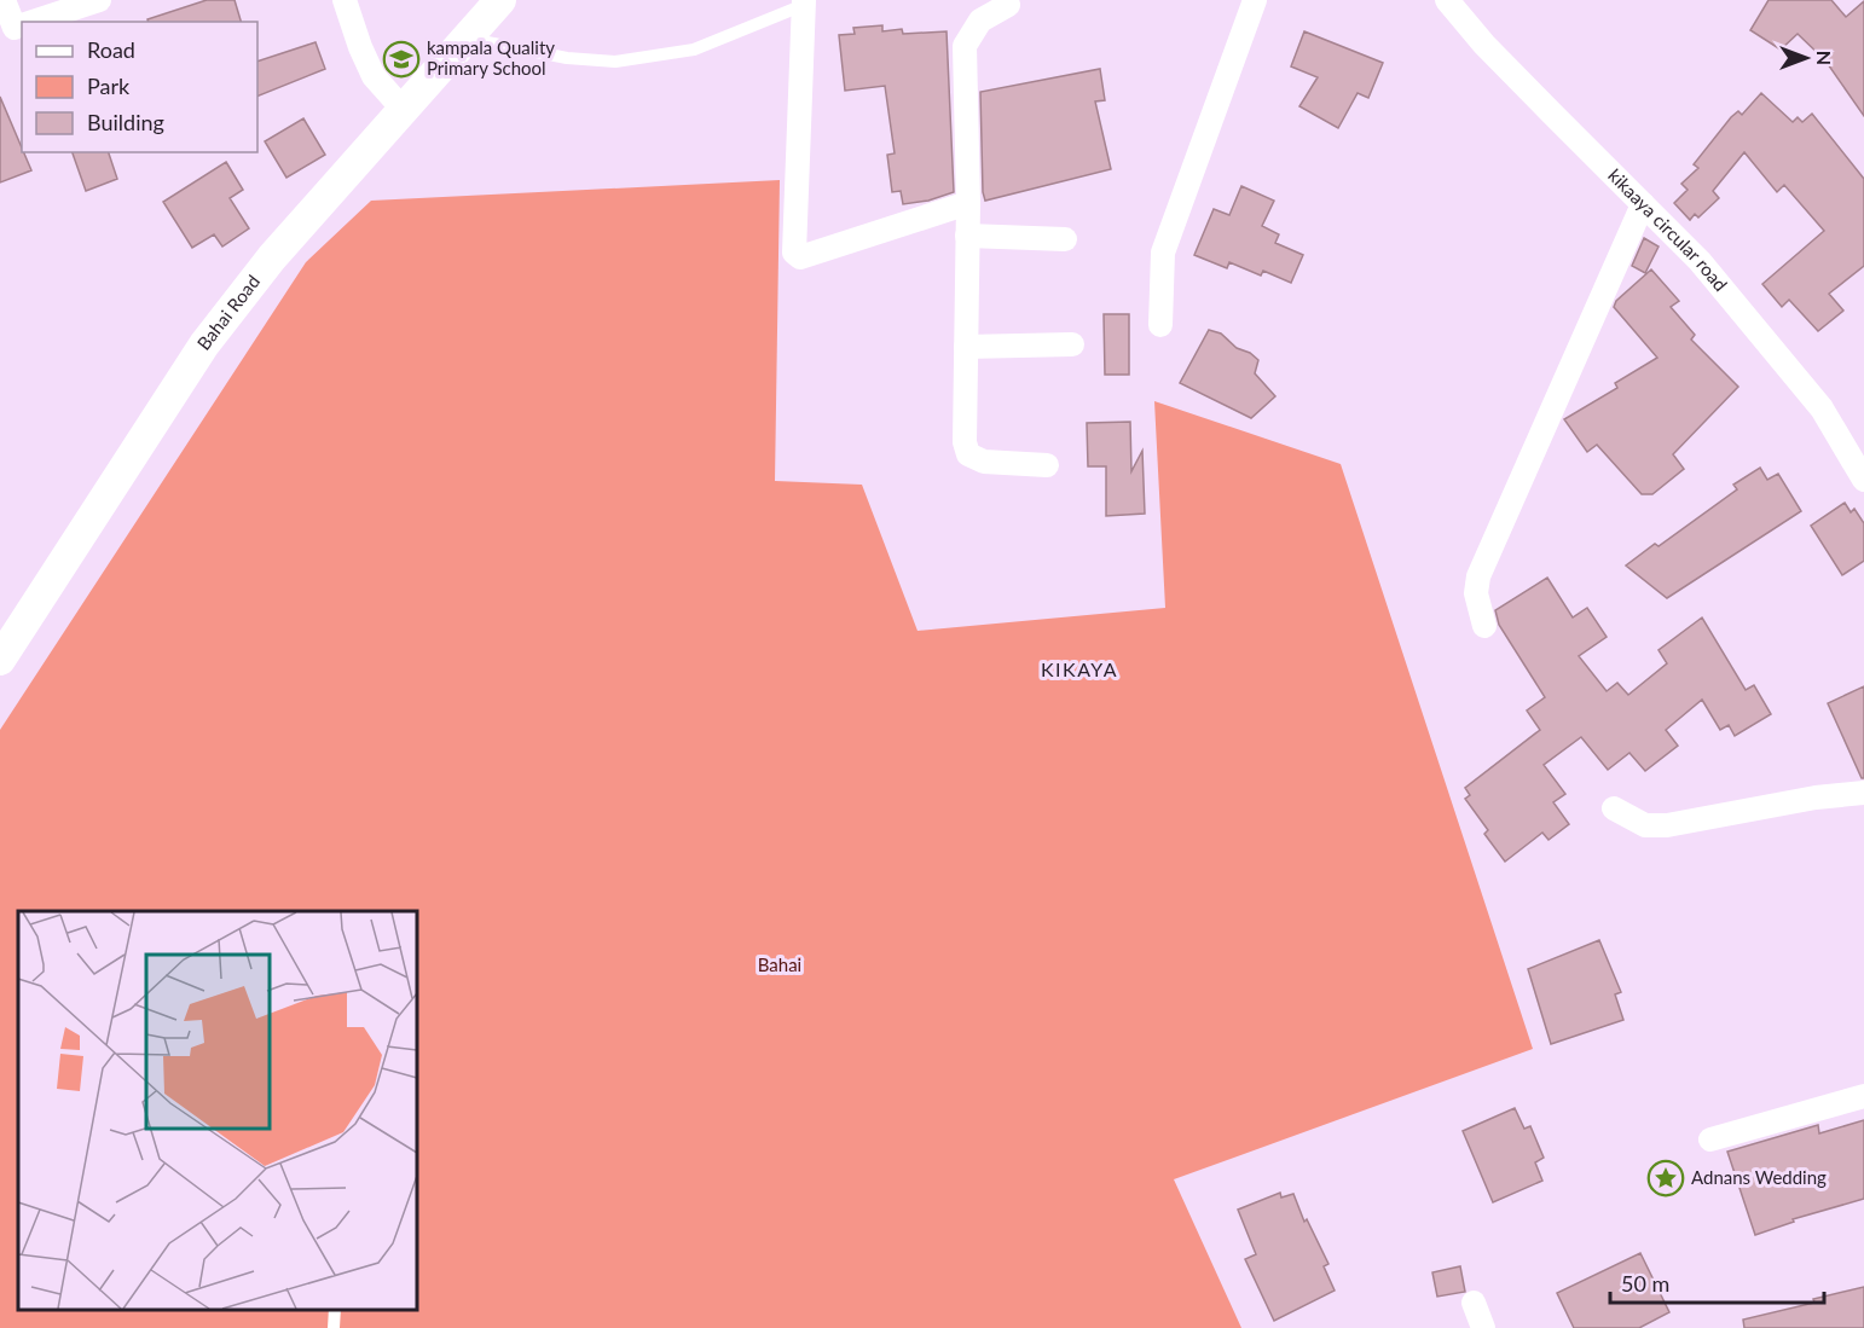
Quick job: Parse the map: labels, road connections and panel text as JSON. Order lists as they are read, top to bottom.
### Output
{
  "streets": {
    "street": ["kikaaya circular road", "Bahai Road"]
  },
  "districts": ["KIKAYA"],
  "parks": ["Bahai"],
  "places": {
    "school or university": ["kampala Quality Primary School"],
    "place": ["Adnans Wedding"]
  },
  "legend": ["Road", "Park", "Building"],
  "scale_bar": "50 m",
  "north": "right"
}
